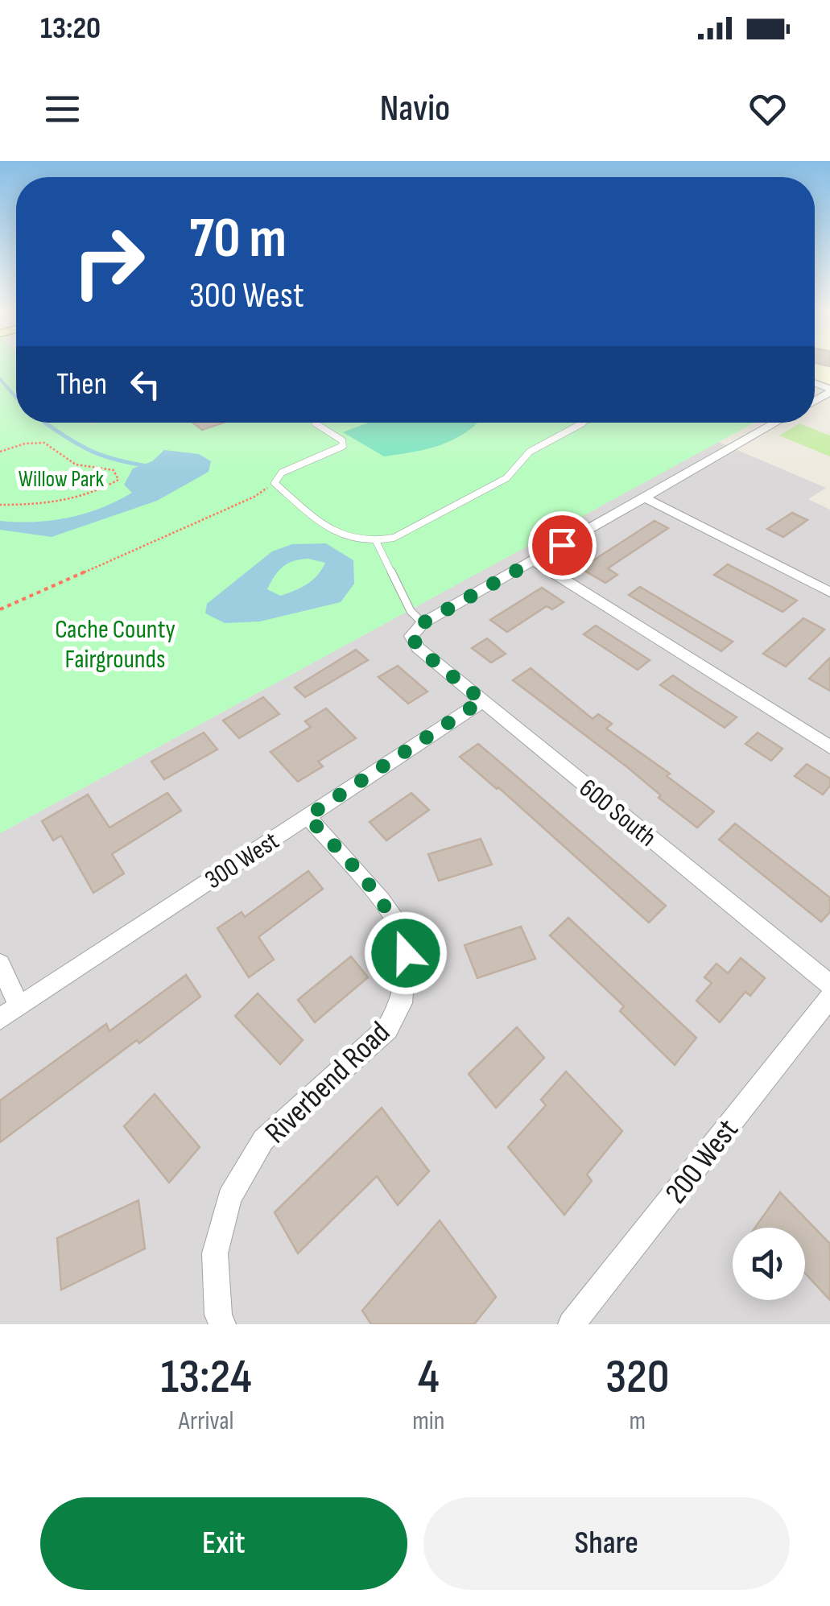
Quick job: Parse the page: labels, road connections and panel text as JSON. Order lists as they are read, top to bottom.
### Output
{
  "streets": {
    "street": [
      "600 South",
      "300 West",
      "Riverbend Road",
      "200 West"
    ]
  },
  "crossings": [
    ["600 South", "300 West"],
    ["300 West", "Riverbend Road"]
  ],
  "parks": ["Willow Park", "Cache County Fairgrounds"],
  "page": {
    "status": "13:20",
    "header": "Navio",
    "turn": ["70 m", "300 West"],
    "then": "Then",
    "eta": [
      "13:24",
      "Arrival",
      "4",
      "min",
      "320",
      "m"
    ],
    "buttons": ["Exit", "Share"]
  }
}
